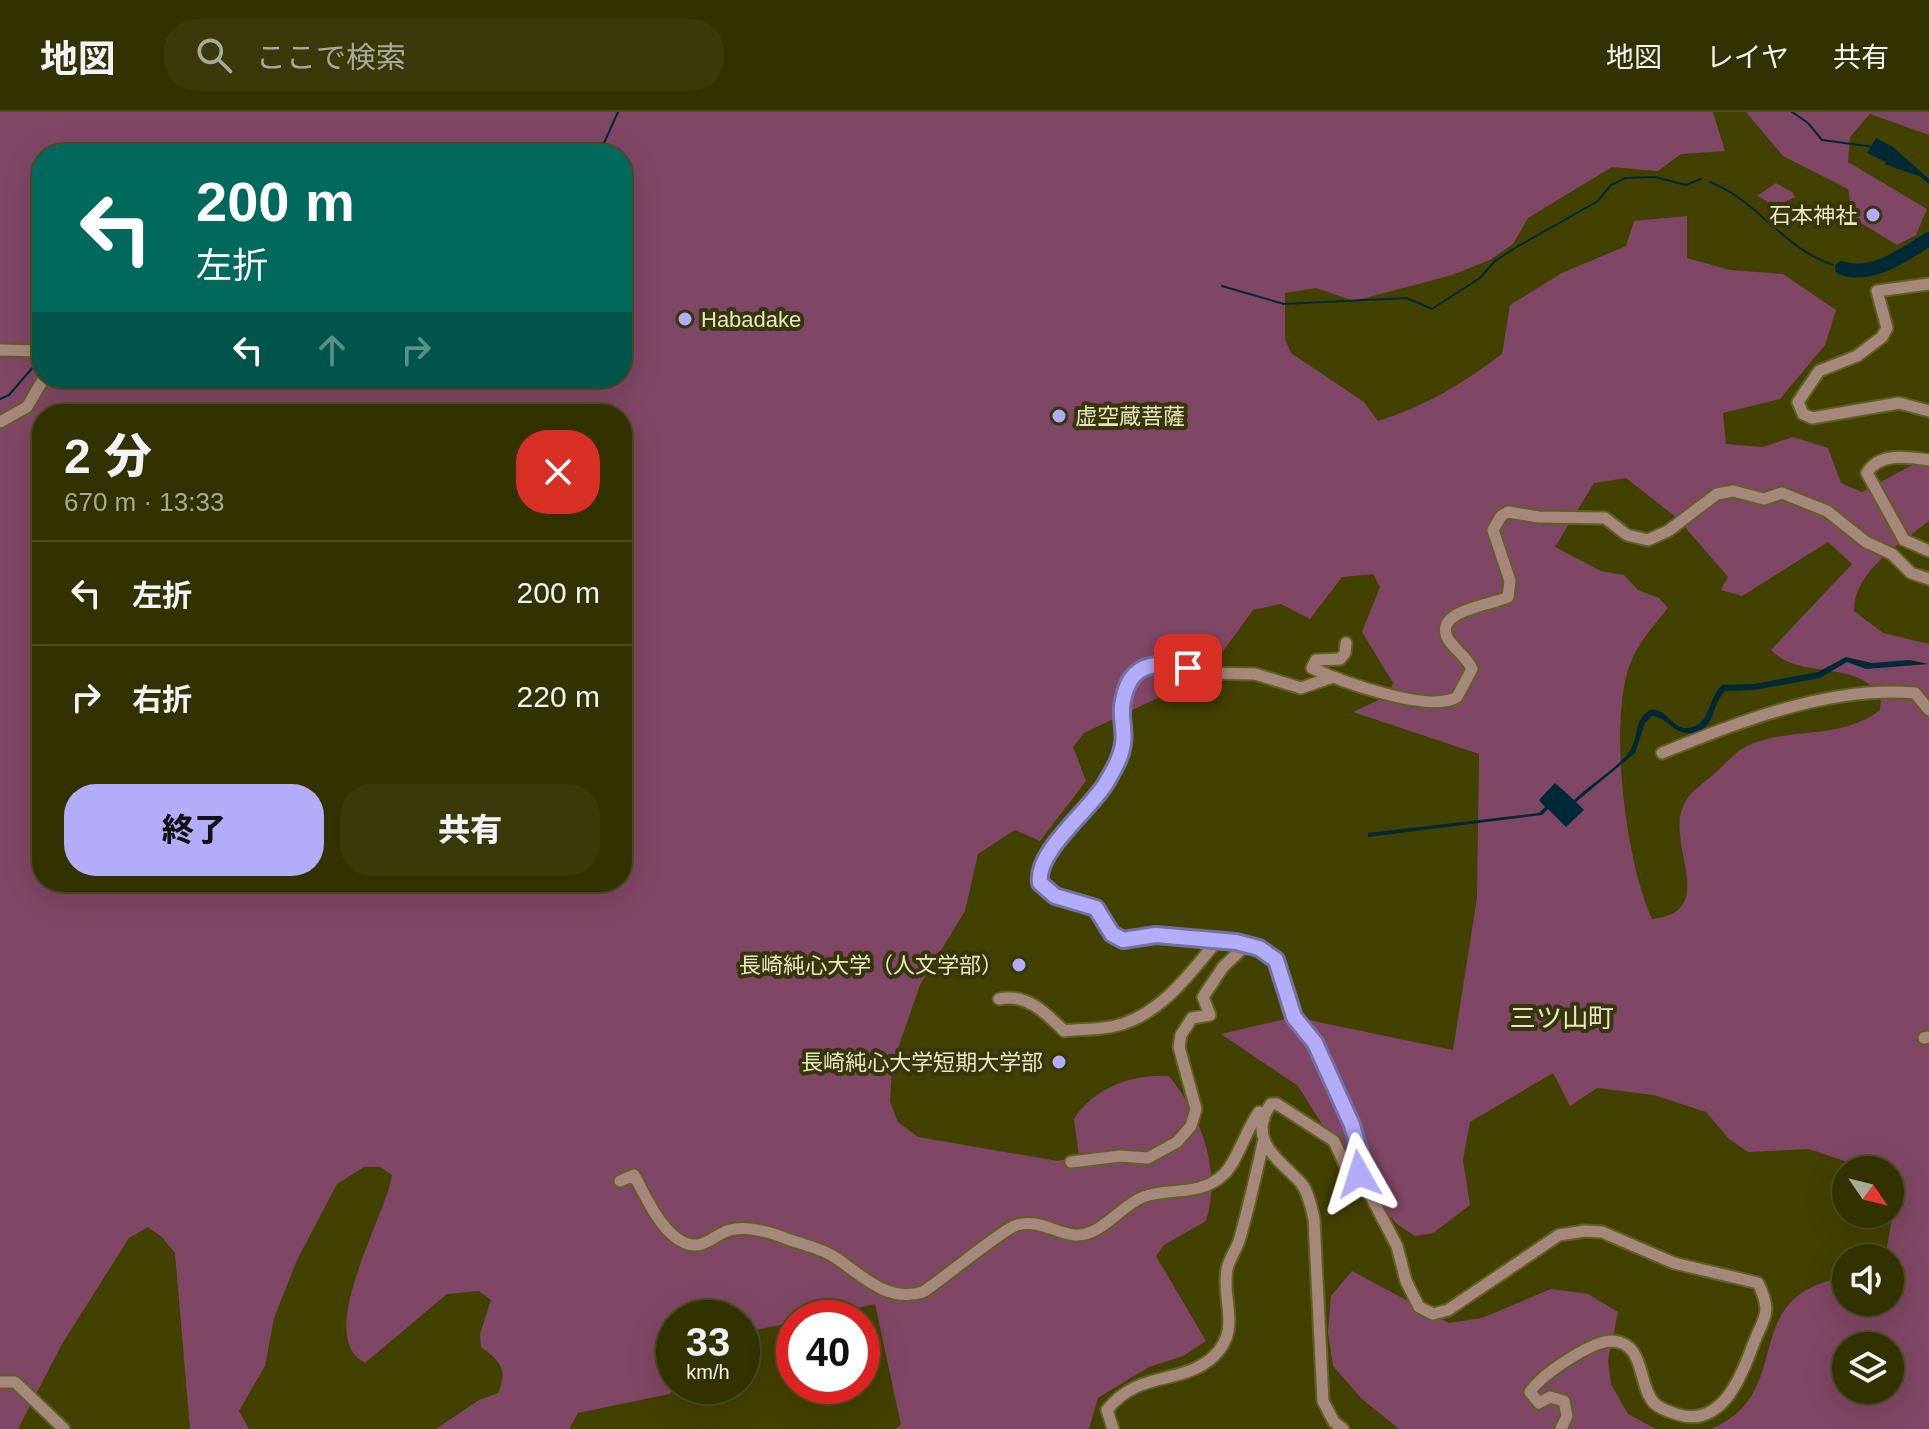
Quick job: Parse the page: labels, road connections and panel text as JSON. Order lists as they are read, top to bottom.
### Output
{
  "districts": ["三ツ山町"],
  "places": [
    "石本神社",
    "Habadake",
    "虚空蔵菩薩",
    "長崎純心大学（人文学部）",
    "長崎純心大学短期大学部"
  ],
  "north": "bottom right",
  "page": {
    "header": "地図",
    "search": "ここで検索",
    "nav": ["地図", "レイヤ", "共有"],
    "turn": ["200 m", "左折"],
    "heading": ["2 分", "670 m · 13:33"],
    "list": [
      {
        "name": "左折",
        "value": "200 m"
      },
      {
        "name": "右折",
        "value": "220 m"
      }
    ],
    "buttons": ["終了", "共有"],
    "speed": "33 km/h",
    "limit": "40"
  }
}
